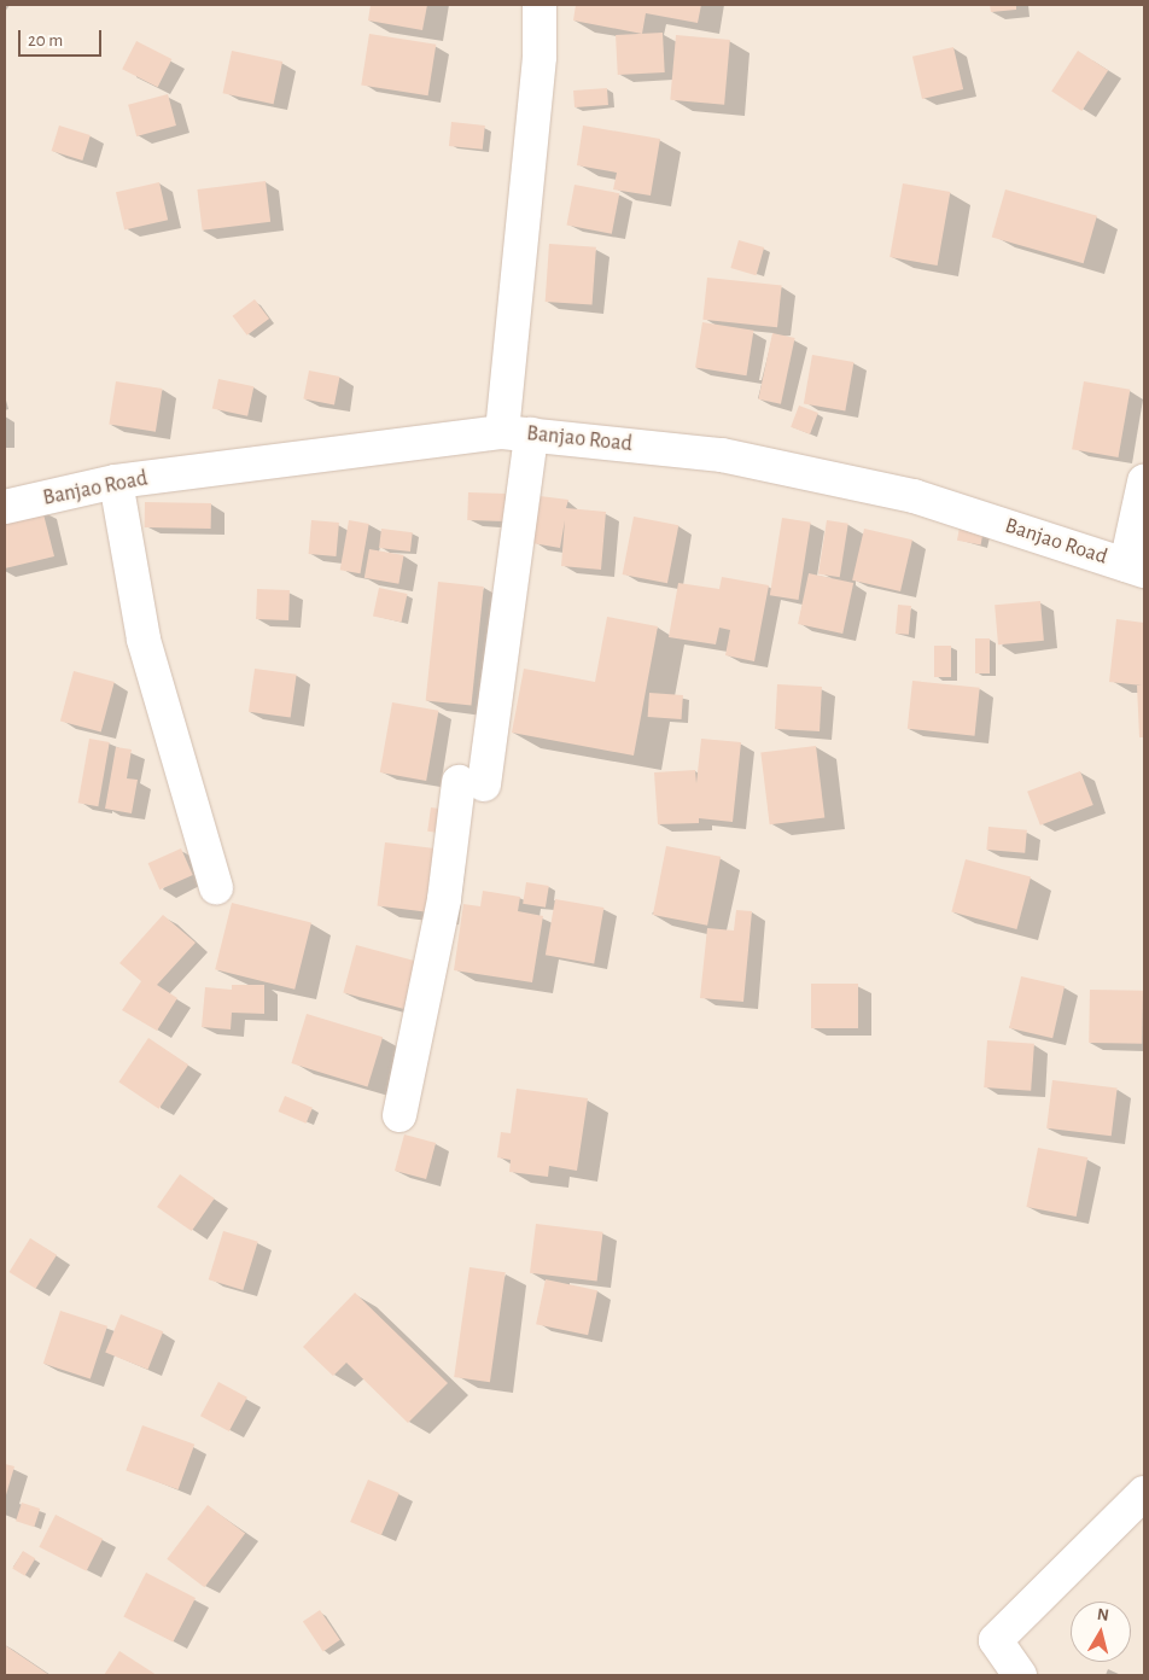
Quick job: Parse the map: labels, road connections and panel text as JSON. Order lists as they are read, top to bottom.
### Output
{
  "streets": {
    "street": ["Banjao Road"]
  },
  "scale_bar": "20 m",
  "north": "top"
}
